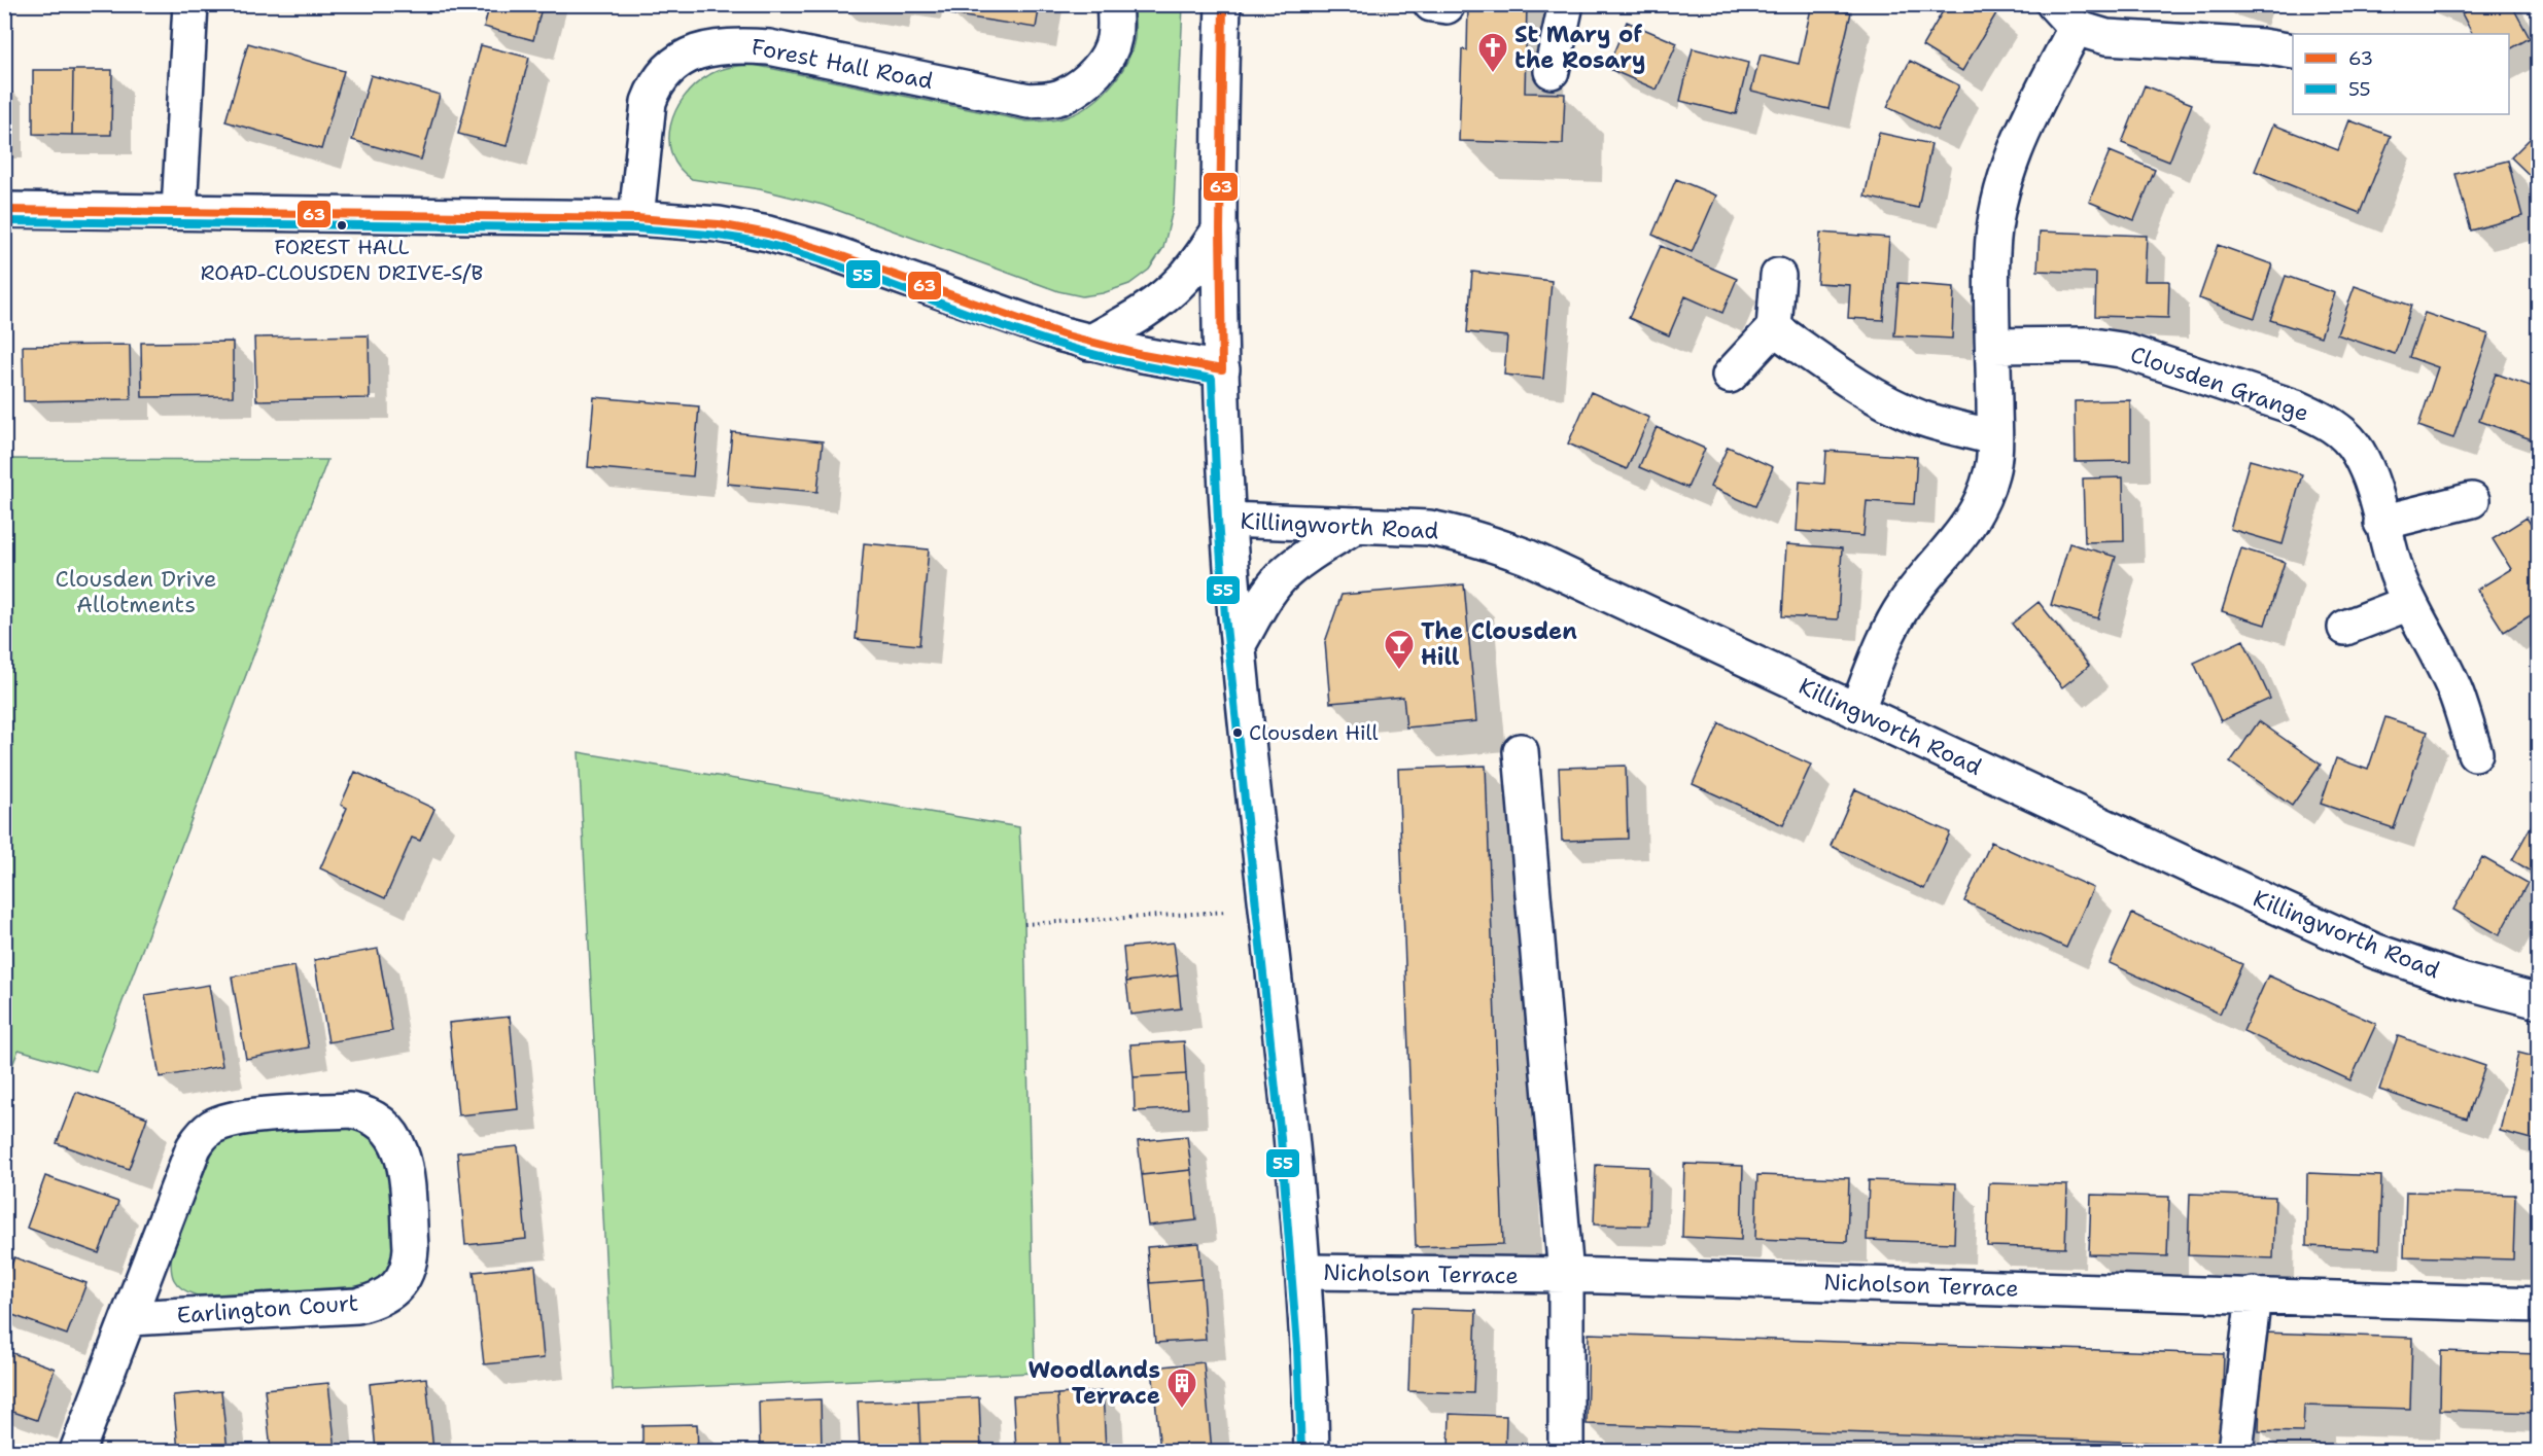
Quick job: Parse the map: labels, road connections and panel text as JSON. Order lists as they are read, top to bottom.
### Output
{
  "streets": {
    "street": [
      "Forest Hall Road",
      "Clousden Grange",
      "Killingworth Road",
      "Nicholson Terrace",
      "Earlington Court"
    ]
  },
  "parks": ["Clousden Drive Allotments"],
  "places": {
    "church": ["St Mary of the Rosary"],
    "other": ["FOREST HALL ROAD-CLOUSDEN DRIVE-S/B", "Clousden Hill"],
    "bar": ["The Clousden Hill"],
    "building": ["Woodlands Terrace"]
  },
  "lines": ["transit line 63", "transit line 55"],
  "legend": ["63", "55"]
}
